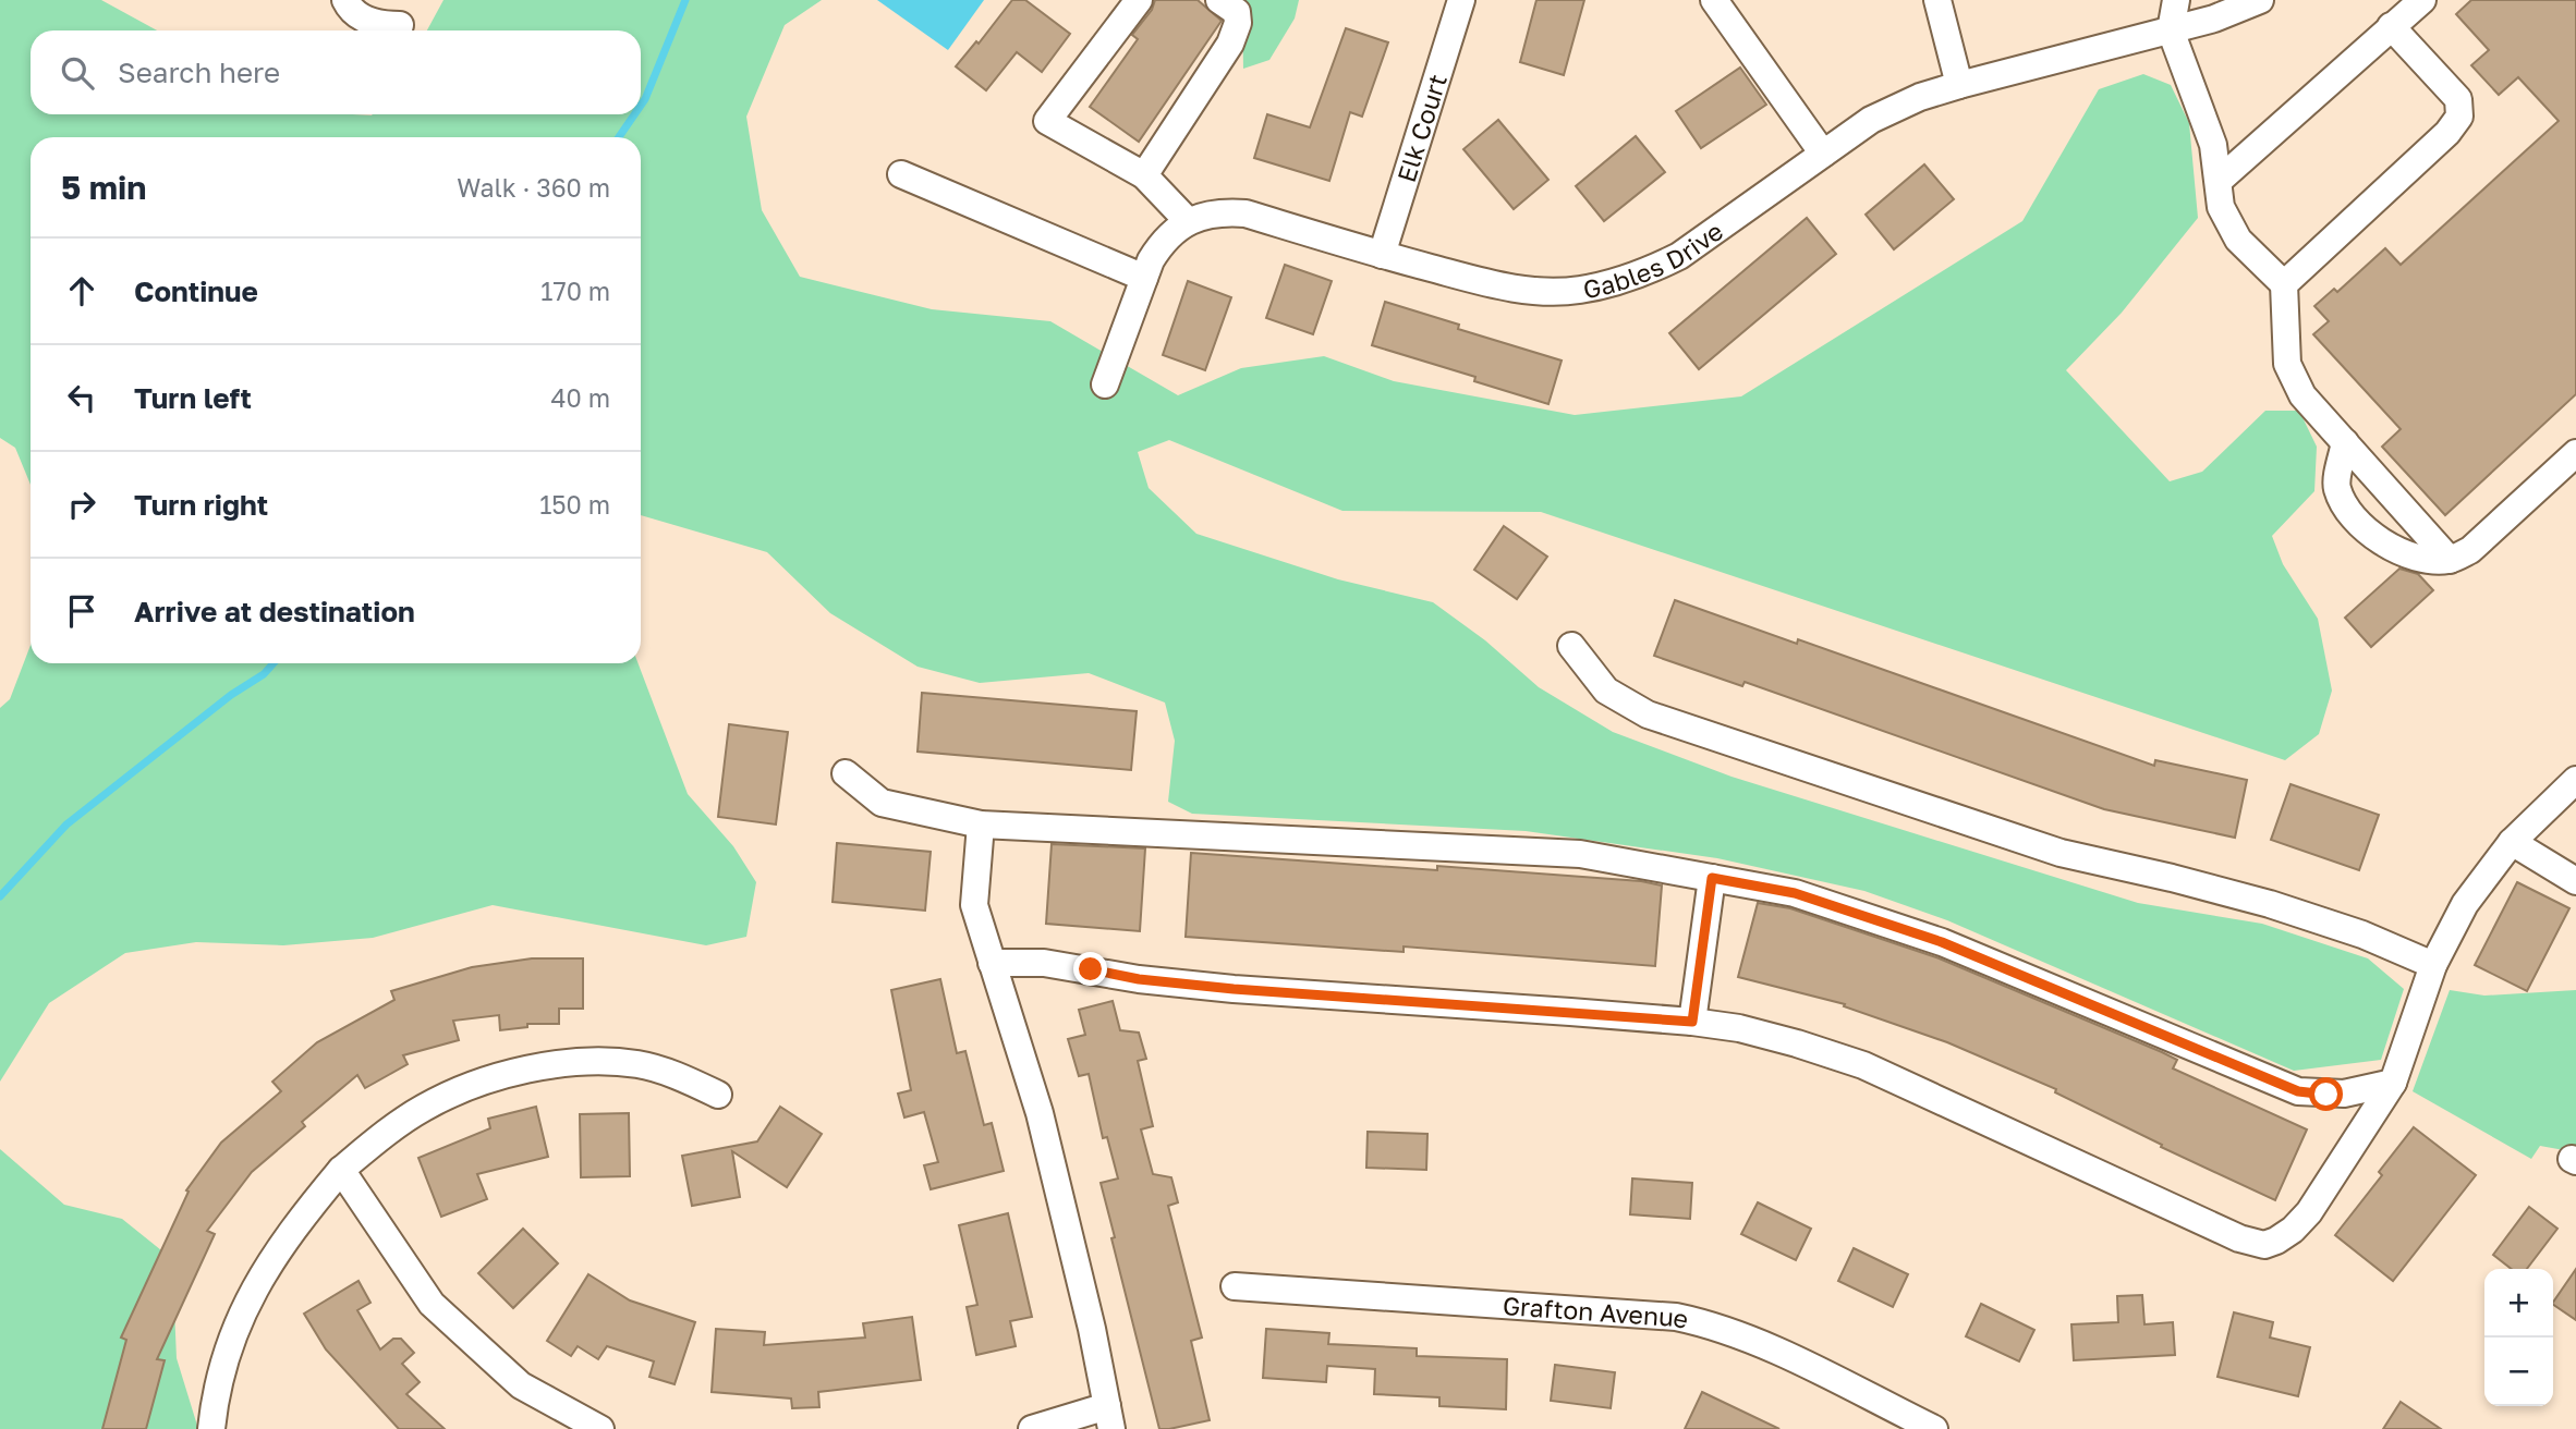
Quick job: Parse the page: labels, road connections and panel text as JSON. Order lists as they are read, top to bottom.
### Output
{
  "streets": {
    "street": ["Elk Court", "Gables Drive", "Grafton Avenue"]
  },
  "crossings": [
    ["Elk Court", "Gables Drive"]
  ],
  "page": {
    "search": "Search here",
    "heading": ["5 min", "Walk · 360 m"],
    "list": [
      ["Continue", "170 m"],
      ["Turn left", "40 m"],
      ["Turn right", "150 m"],
      "Arrive at destination"
    ],
    "map_buttons": ["+", "−"]
  }
}
